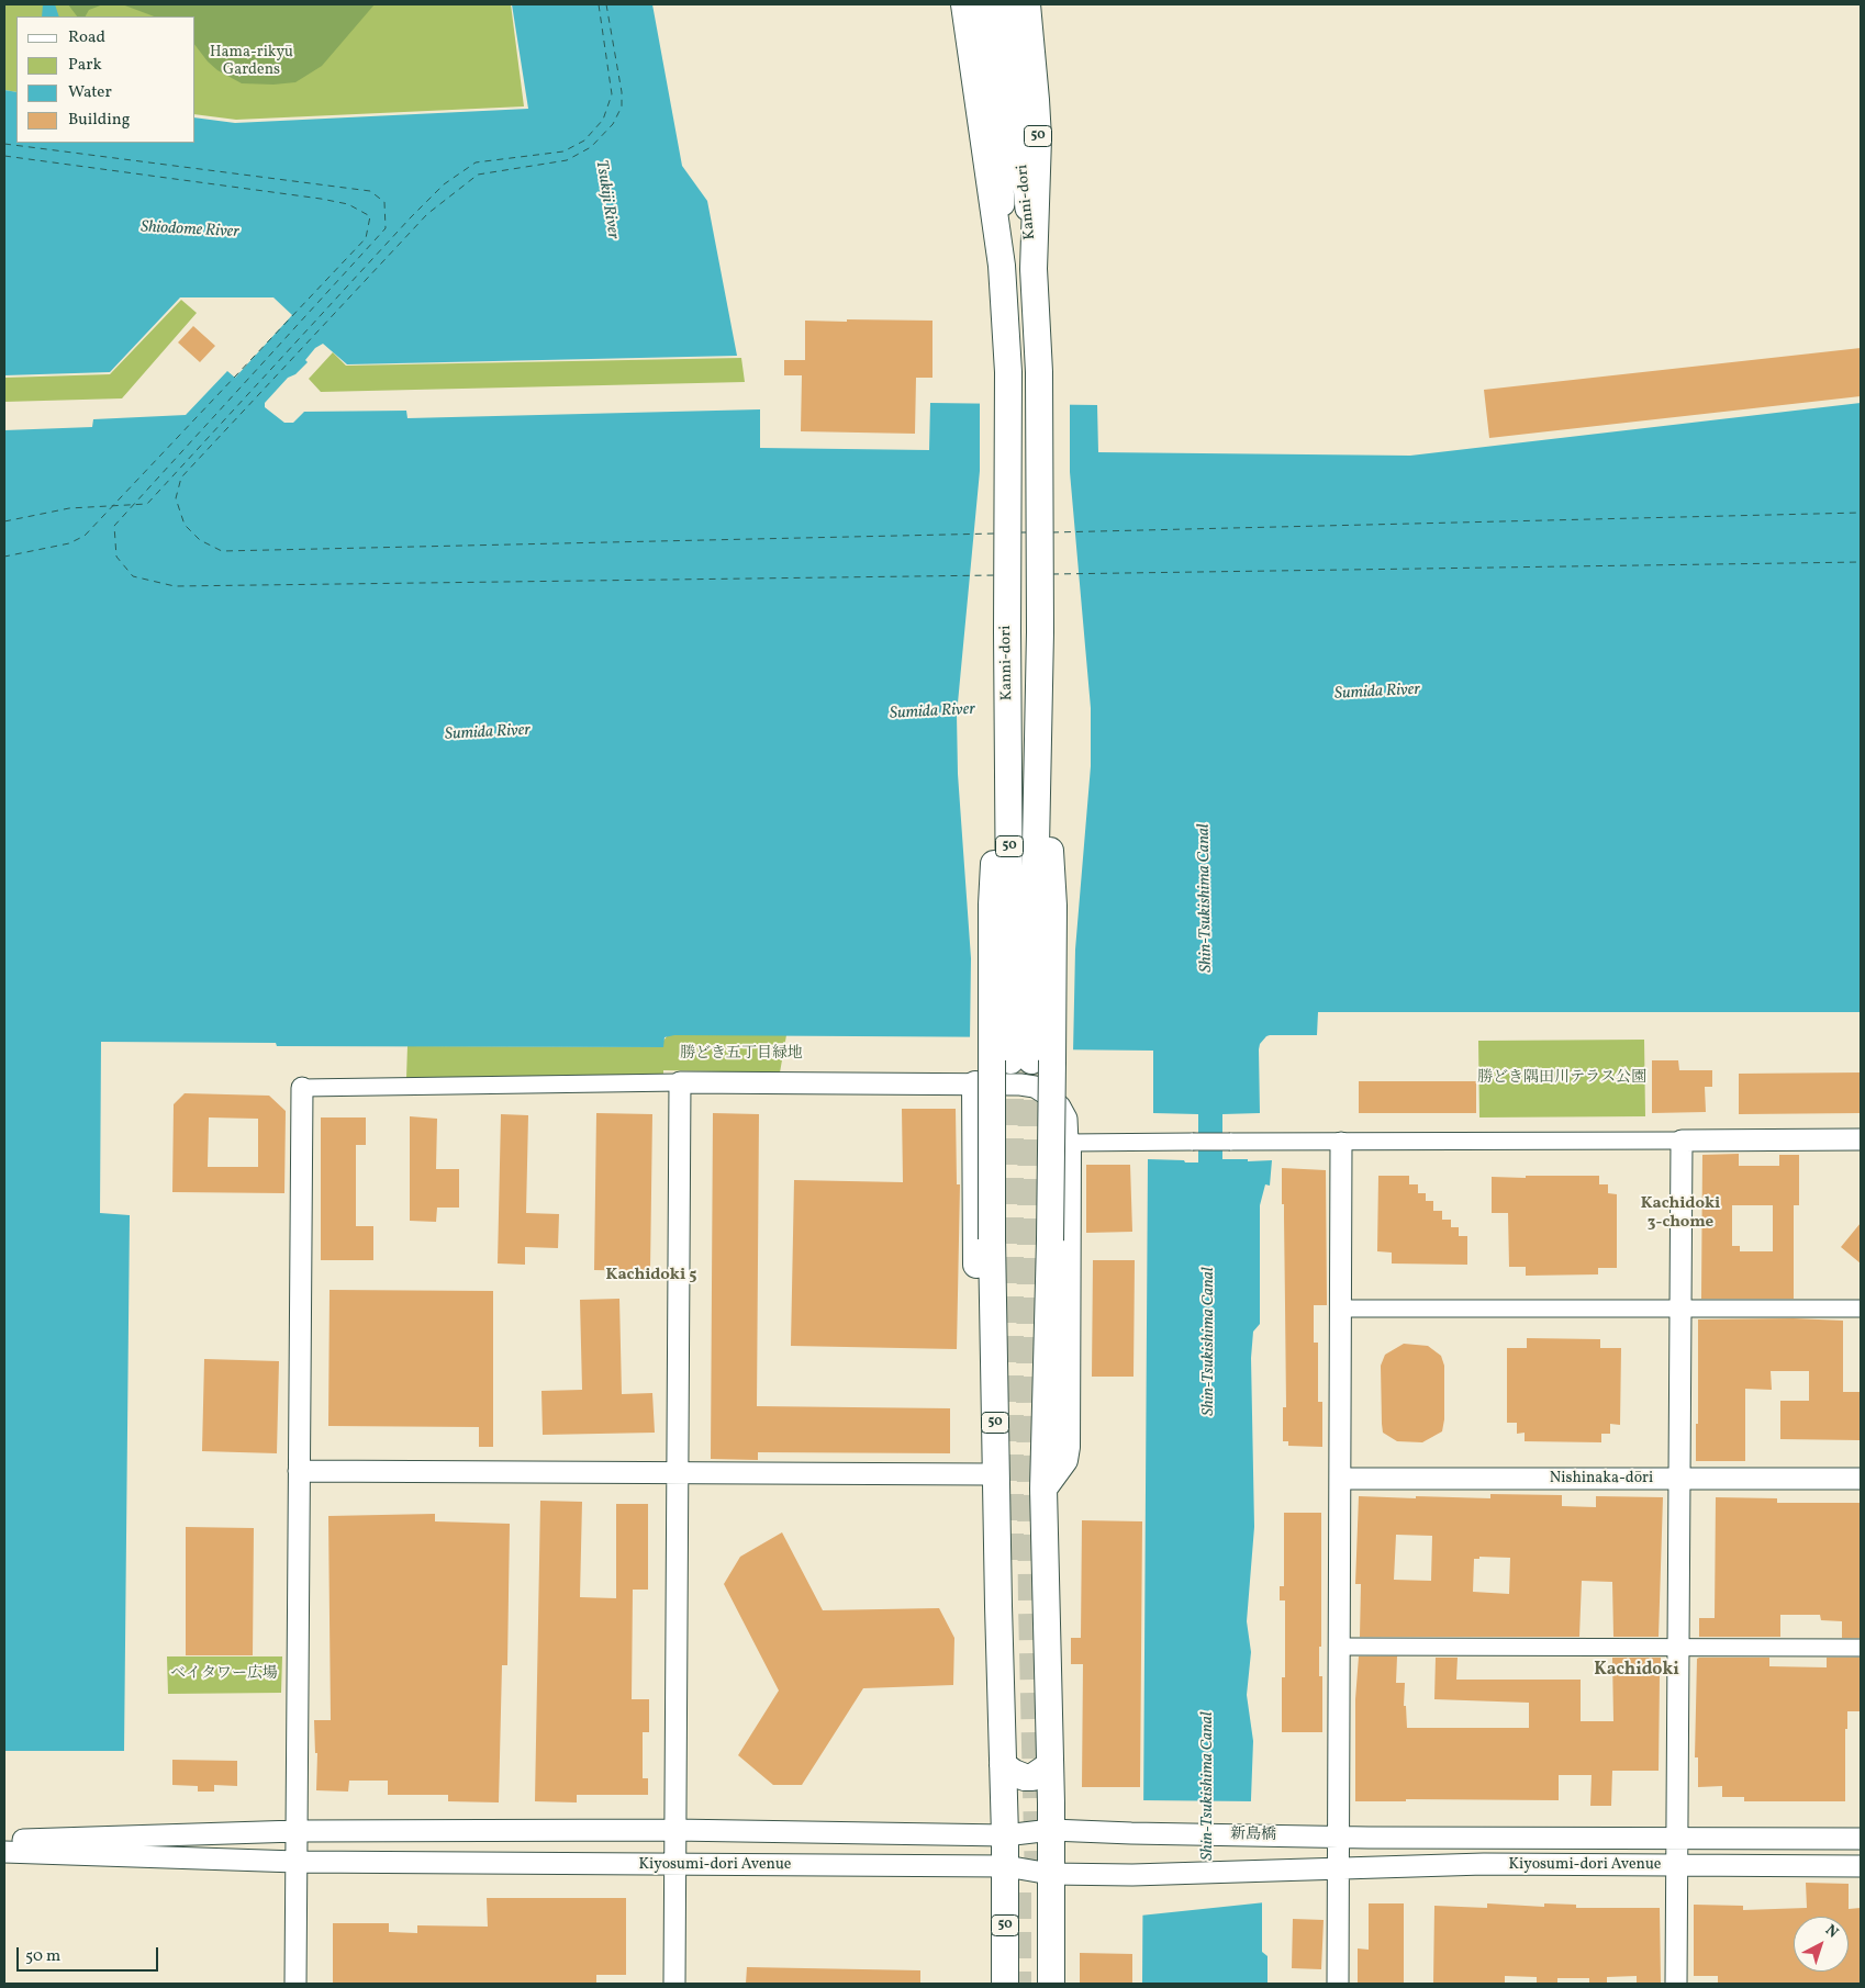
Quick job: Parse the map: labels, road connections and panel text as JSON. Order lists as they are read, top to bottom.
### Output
{
  "streets": {
    "main road": ["50", "Kanni-dori"],
    "street": ["Nishinaka-dōri", "新島橋", "Kiyosumi-dori Avenue"]
  },
  "crossings": [
    ["50", "Kanni-dori"],
    ["50", "新島橋"],
    ["50", "Kiyosumi-dori Avenue"],
    ["新島橋", "Kiyosumi-dori Avenue"]
  ],
  "districts": ["Kachidoki 3-chome", "Kachidoki 5", "Kachidoki"],
  "water": [
    "Tsukiji River",
    "Shiodome River",
    "Sumida River",
    "Shin-Tsukishima Canal"
  ],
  "parks": [
    "Hama-rikyū Gardens",
    "勝どき五丁目緑地",
    "勝どき隅田川テラス公園",
    "ベイタワー広場"
  ],
  "legend": [
    "Road",
    "Park",
    "Water",
    "Building"
  ],
  "scale_bar": "50 m",
  "north": "top right"
}
